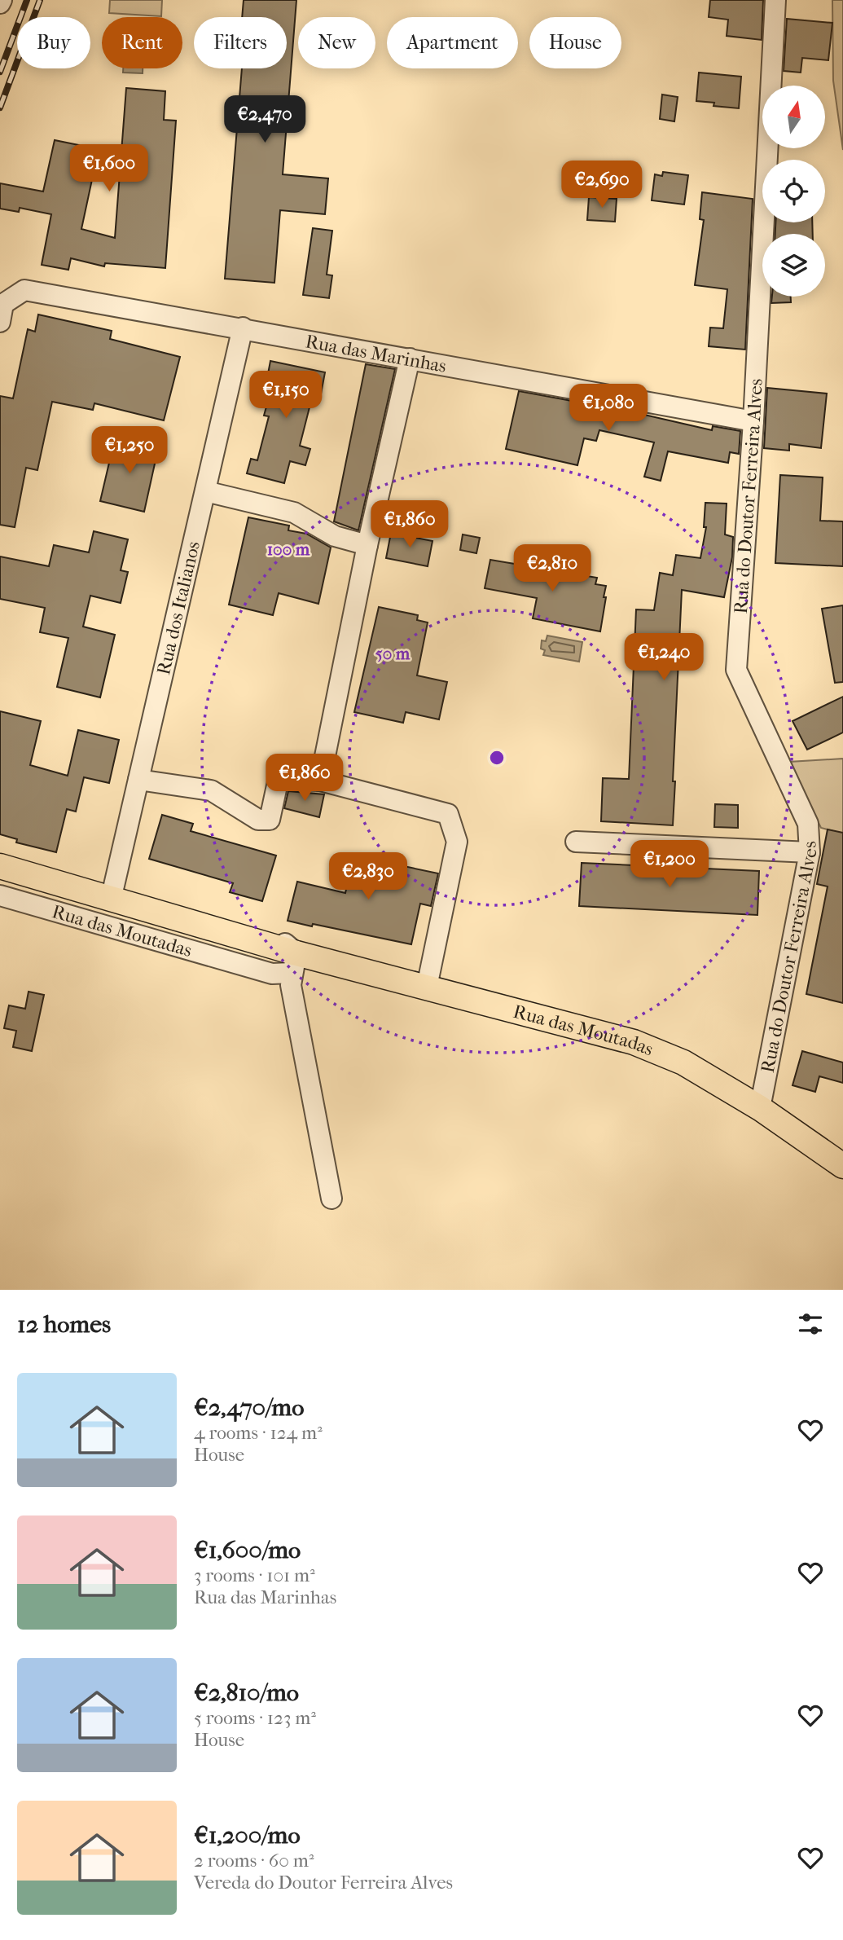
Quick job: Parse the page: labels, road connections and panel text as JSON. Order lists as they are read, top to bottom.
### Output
{
  "streets": {
    "main road": ["Rua das Moutadas"],
    "street": ["Rua das Marinhas", "Rua do Doutor Ferreira Alves", "Rua dos Italianos"]
  },
  "crossings": [
    ["Rua das Marinhas", "Rua do Doutor Ferreira Alves"],
    ["Rua das Marinhas", "Rua dos Italianos"],
    ["Rua do Doutor Ferreira Alves", "Rua das Moutadas"],
    ["Rua dos Italianos", "Rua das Moutadas"]
  ],
  "north": "top",
  "page": {
    "chip": [
      "Buy",
      "Rent",
      "Filters",
      "New",
      "Apartment",
      "House"
    ],
    "price": [
      "€2,470",
      "€1,600",
      "€2,690",
      "€1,150",
      "€1,080",
      "€1,250",
      "€1,860",
      "€2,810",
      "€1,240",
      "€1,860",
      "€1,200",
      "€2,830"
    ],
    "heading": "12 homes",
    "list": [
      {
        "name": "€2,470/mo",
        "note": "4 rooms · 124 m² · House"
      },
      {
        "name": "€1,600/mo",
        "note": "3 rooms · 101 m² · Rua das Marinhas"
      },
      {
        "name": "€2,810/mo",
        "note": "5 rooms · 123 m² · House"
      },
      {
        "name": "€1,200/mo",
        "note": "2 rooms · 60 m² · Vereda do Doutor Ferreira Alves"
      }
    ]
  },
  "rings": ["100 m", "50 m"]
}
